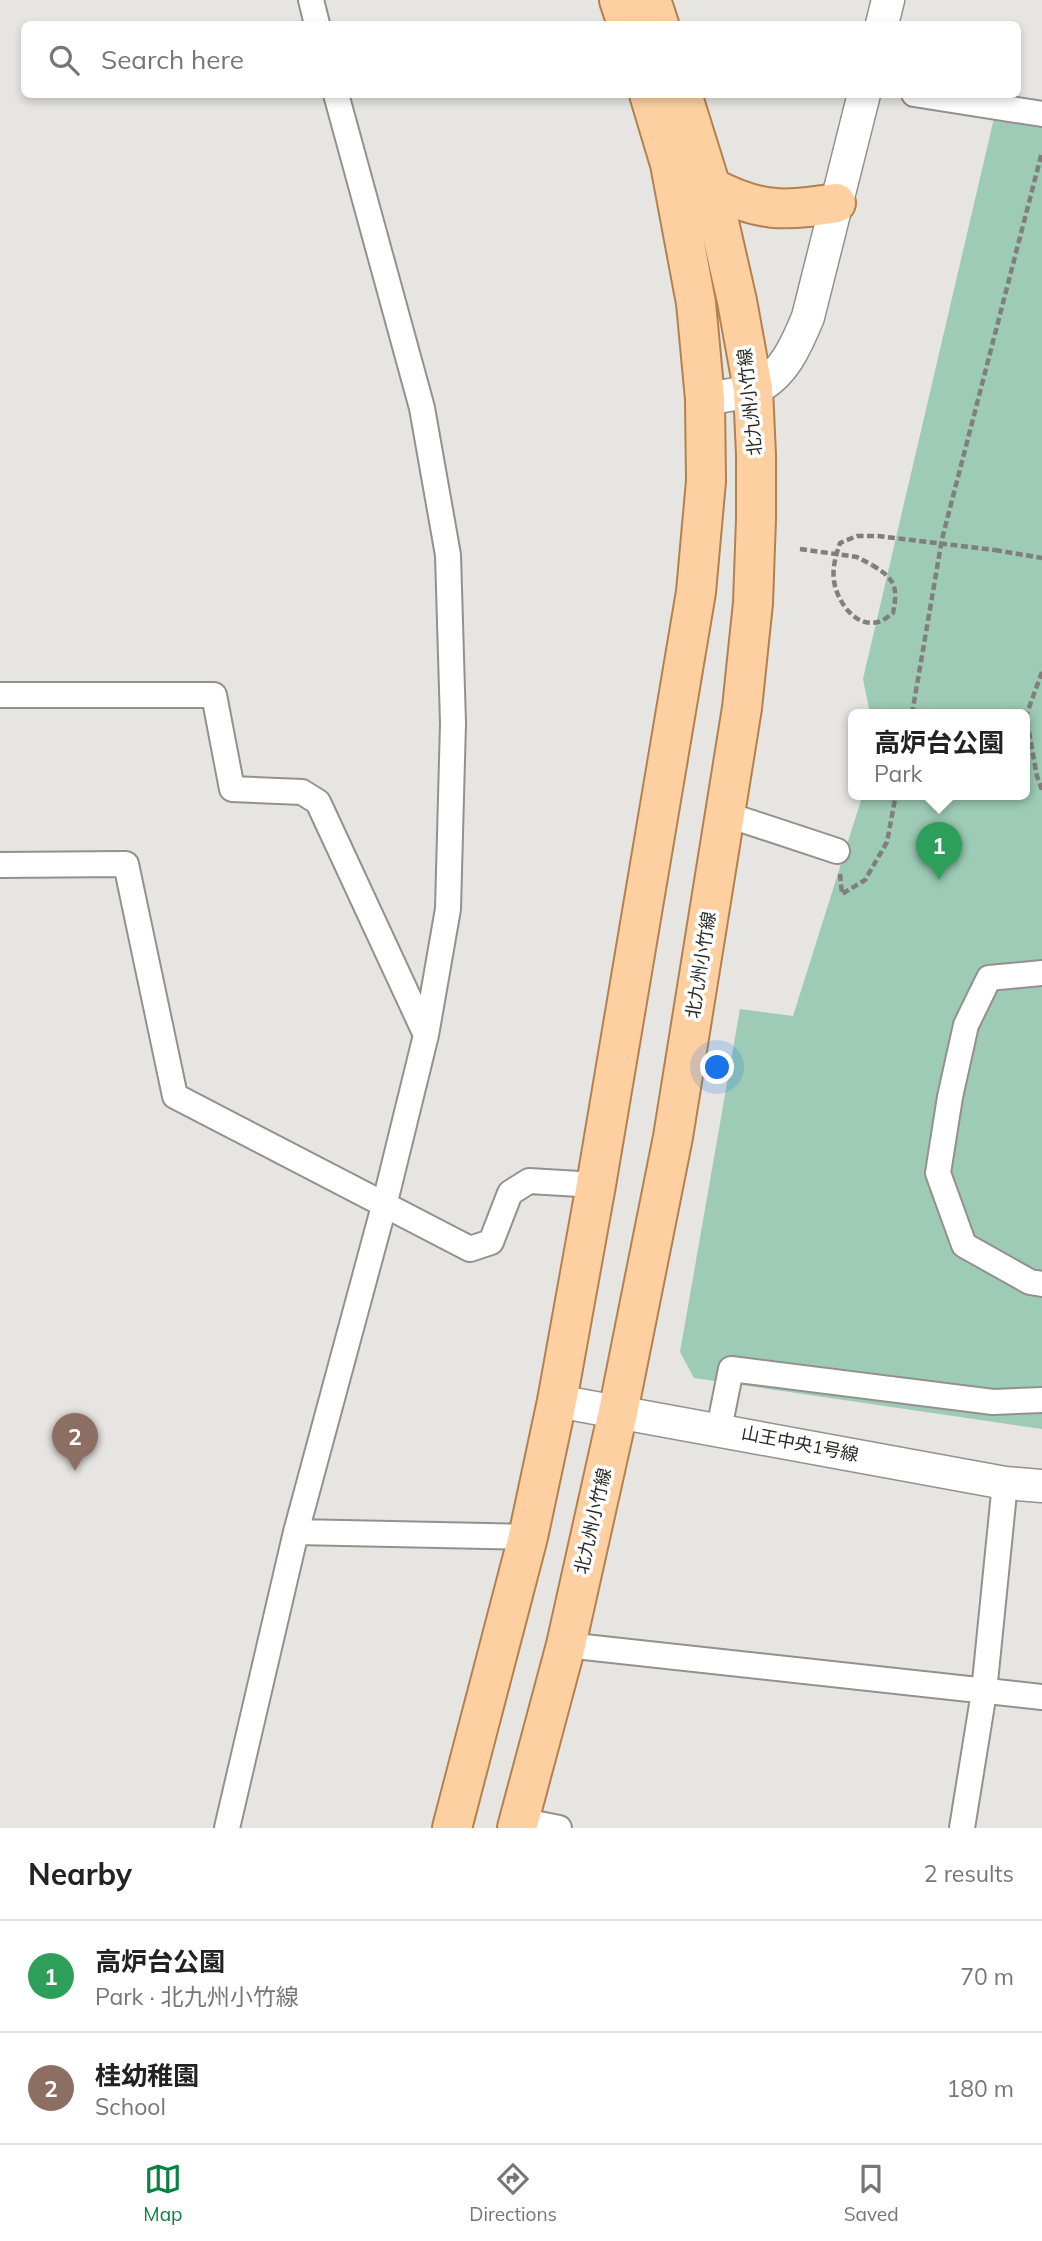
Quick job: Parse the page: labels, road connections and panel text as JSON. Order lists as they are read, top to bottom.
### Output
{
  "streets": {
    "main road": ["北九州小竹線"],
    "street": ["山王中央1号線"]
  },
  "crossings": [
    ["北九州小竹線", "山王中央1号線"]
  ],
  "page": {
    "search": "Search here",
    "popup": ["高炉台公園", "Park"],
    "pins": ["1", "2"],
    "heading": ["Nearby", "2 results"],
    "list": [
      {
        "mark": "1",
        "name": "高炉台公園",
        "note": "Park · 北九州小竹線",
        "value": "70 m"
      },
      {
        "mark": "2",
        "name": "桂幼稚園",
        "note": "School",
        "value": "180 m"
      }
    ],
    "nav": ["Map", "Directions", "Saved"]
  }
}
